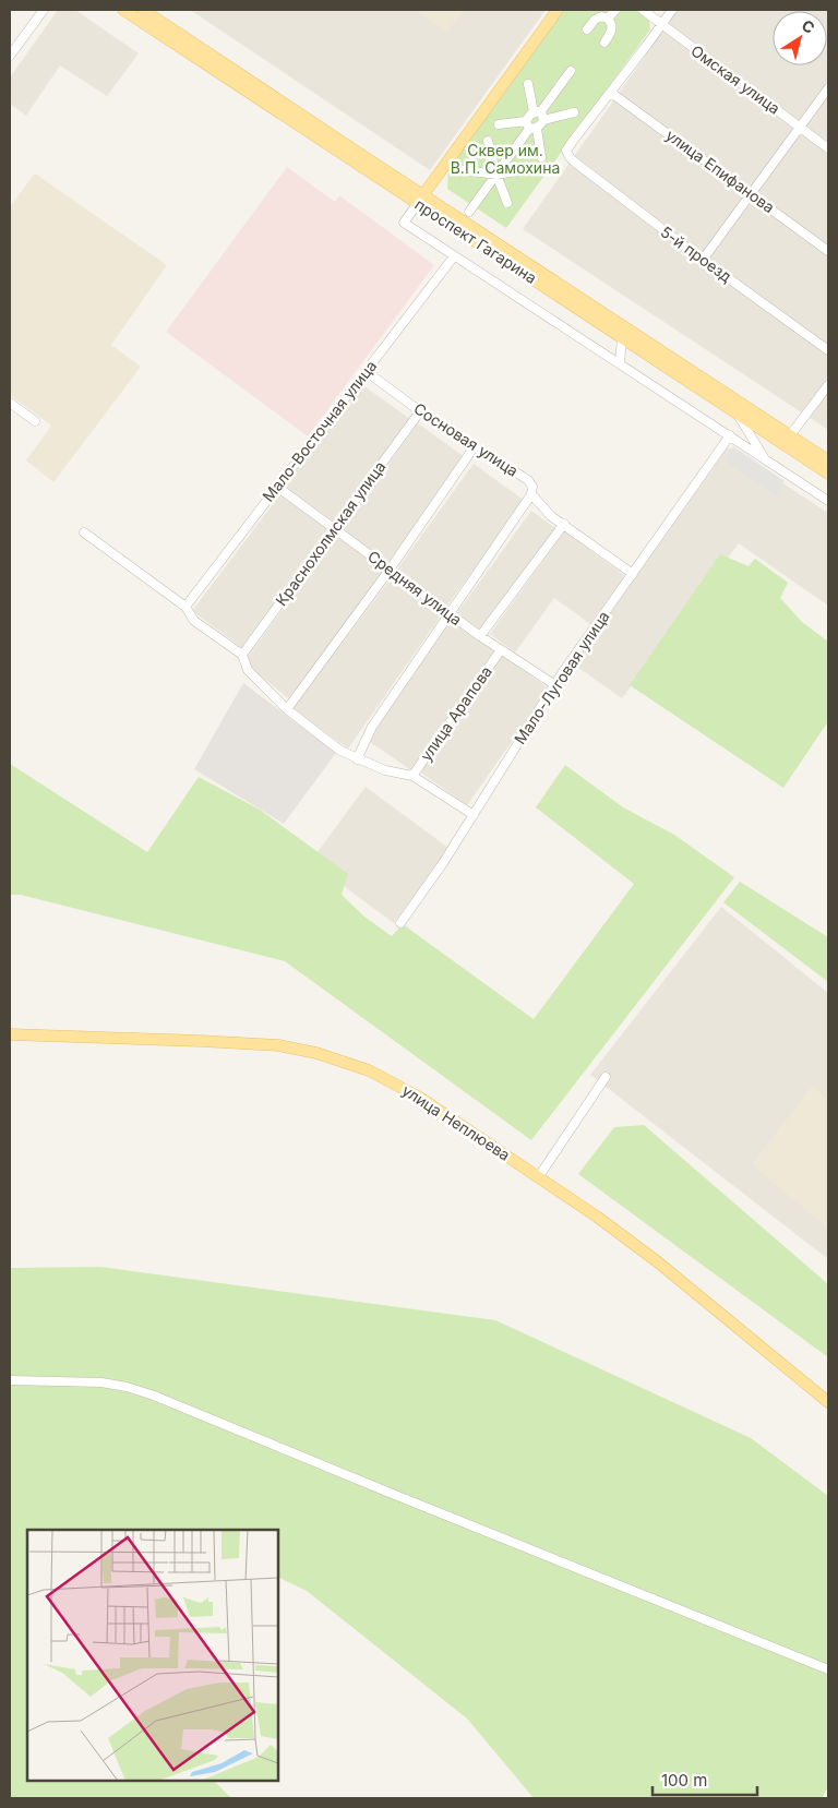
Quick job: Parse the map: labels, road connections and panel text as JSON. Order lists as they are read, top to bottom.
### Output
{
  "streets": {
    "main road": ["проспект Гагарина", "улица Неплюева"],
    "street": [
      "Омская улица",
      "улица Епифанова",
      "5-й проезд",
      "Мало-Восточная улица",
      "Сосновая улица",
      "Краснохолмская улица",
      "Средняя улица",
      "Мало-Луговая улица",
      "улица Арапова"
    ]
  },
  "crossings": [
    ["улица Епифанова", "5-й проезд"],
    ["Мало-Восточная улица", "Сосновая улица"],
    ["Мало-Восточная улица", "Средняя улица"],
    ["Сосновая улица", "Краснохолмская улица"],
    ["Сосновая улица", "Мало-Луговая улица"],
    ["Краснохолмская улица", "Средняя улица"],
    ["Средняя улица", "Мало-Луговая улица"],
    ["Средняя улица", "улица Арапова"]
  ],
  "parks": ["Сквер им. В.П. Самохина"],
  "scale_bar": "100 m",
  "north": "top right"
}
